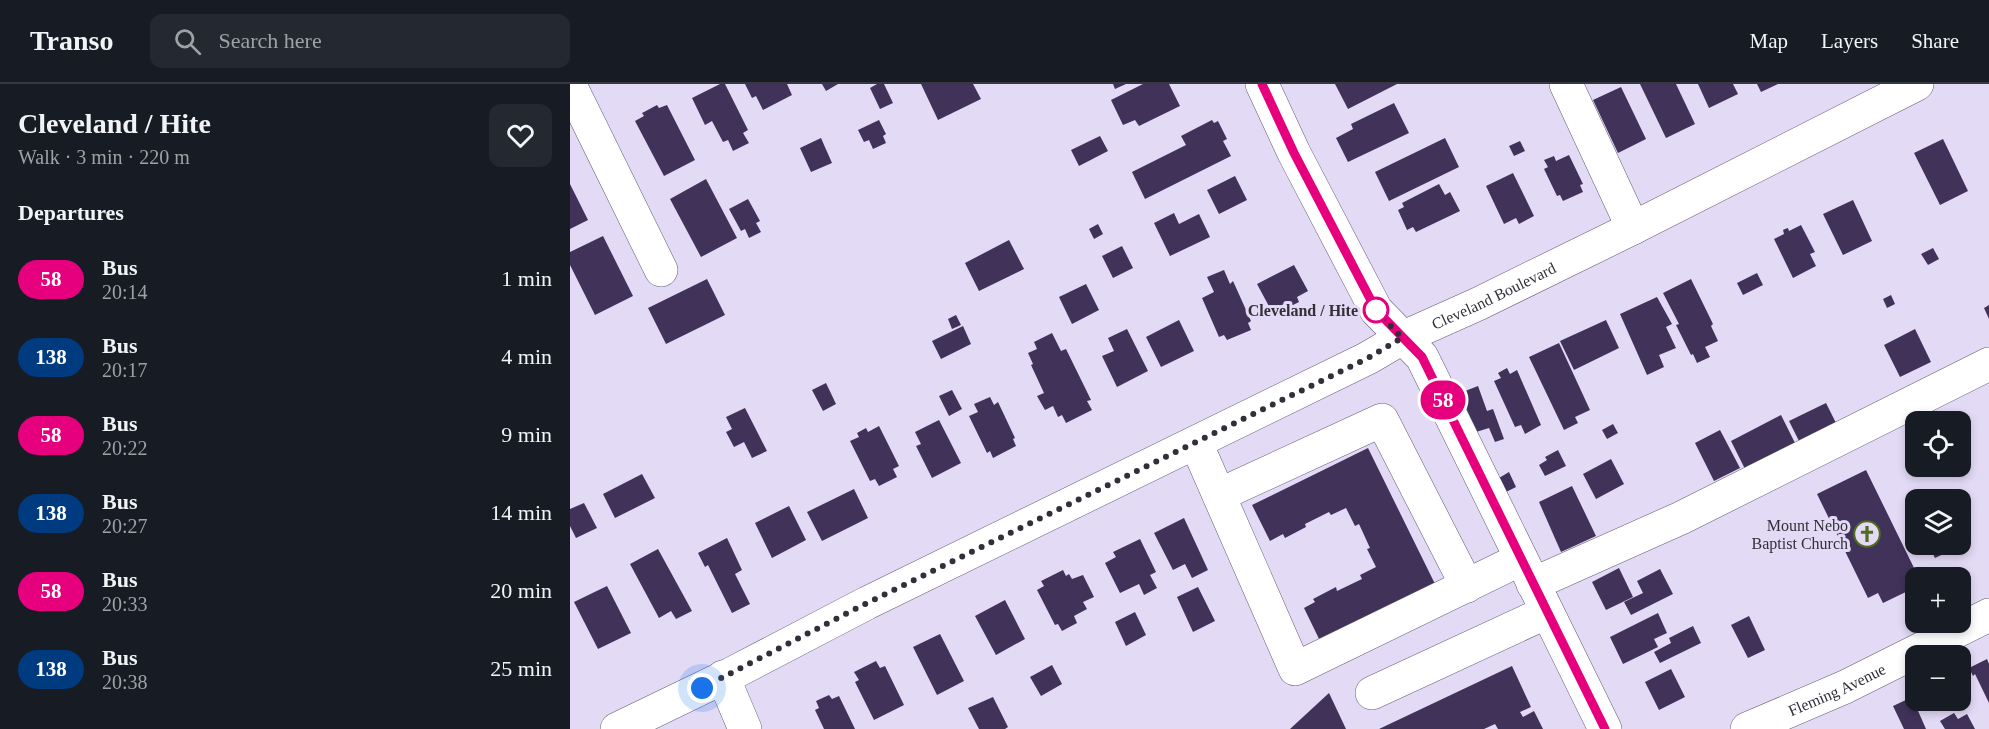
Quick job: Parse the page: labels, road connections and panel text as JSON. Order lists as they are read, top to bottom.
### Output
{
  "streets": {
    "street": ["Cleveland Boulevard", "Fleming Avenue"]
  },
  "places": {
    "other": ["Cleveland / Hite"],
    "church": ["Mount Nebo Baptist Church"]
  },
  "lines": ["bus line 58"],
  "page": {
    "header": "Transo",
    "search": "Search here",
    "nav": ["Map", "Layers", "Share"],
    "heading": [
      ["Cleveland / Hite", "Walk · 3 min · 220 m"],
      "Departures"
    ],
    "on_map": "58",
    "list": [
      {
        "mark": "58",
        "name": "Bus",
        "note": "20:14",
        "value": "1 min"
      },
      {
        "mark": "138",
        "name": "Bus",
        "note": "20:17",
        "value": "4 min"
      },
      {
        "mark": "58",
        "name": "Bus",
        "note": "20:22",
        "value": "9 min"
      },
      {
        "mark": "138",
        "name": "Bus",
        "note": "20:27",
        "value": "14 min"
      },
      {
        "mark": "58",
        "name": "Bus",
        "note": "20:33",
        "value": "20 min"
      },
      {
        "mark": "138",
        "name": "Bus",
        "note": "20:38",
        "value": "25 min"
      }
    ],
    "map_buttons": ["+", "−"]
  }
}
